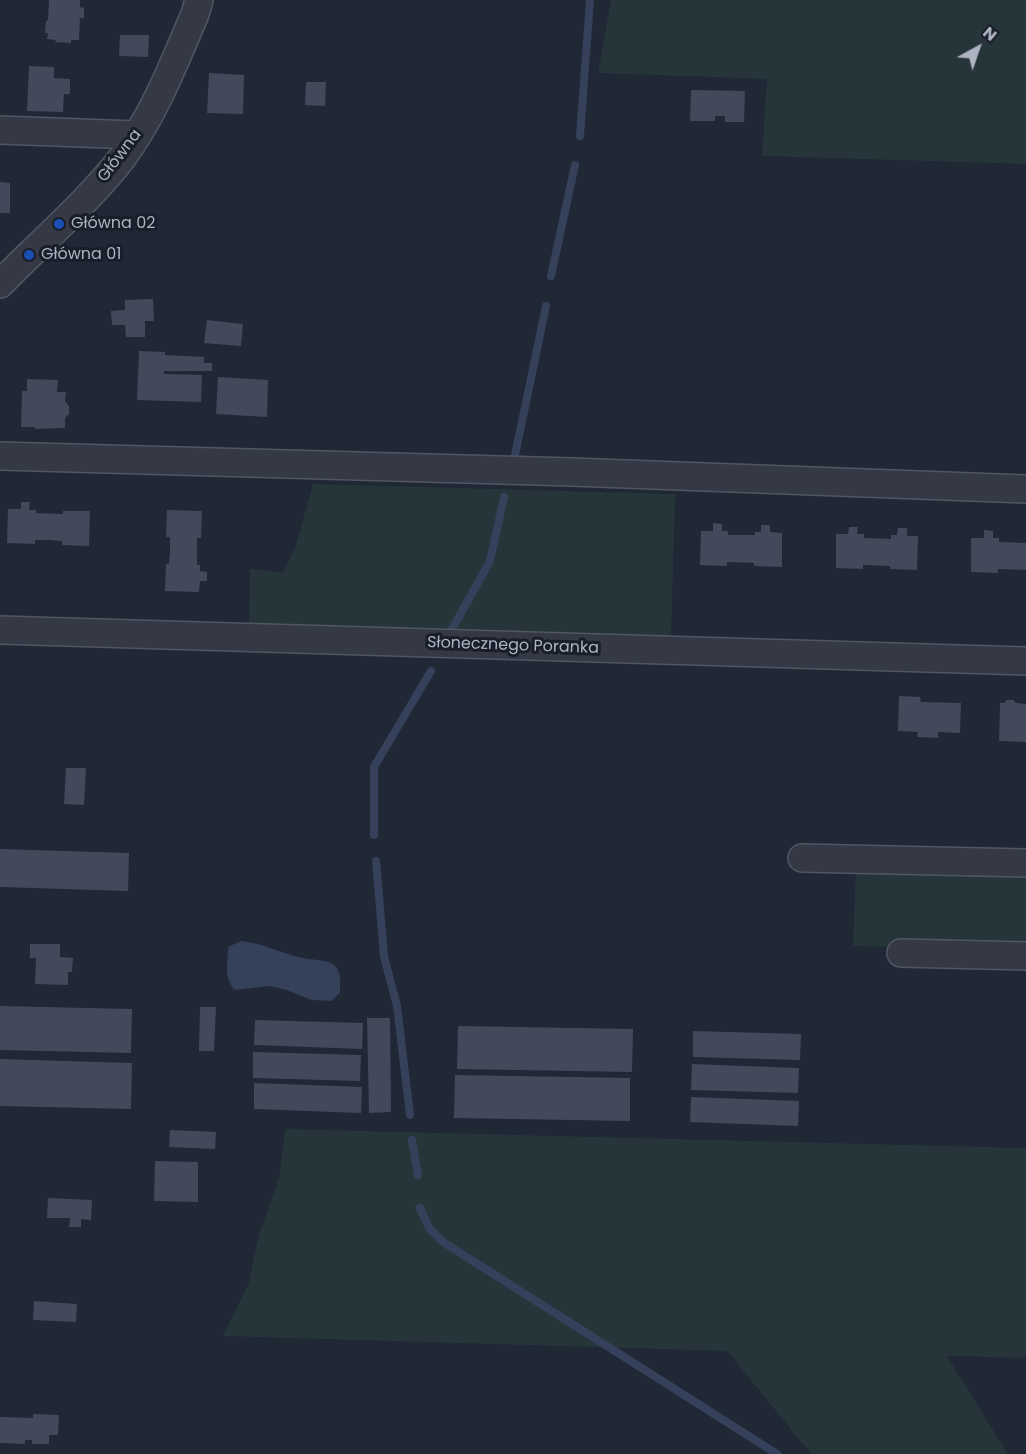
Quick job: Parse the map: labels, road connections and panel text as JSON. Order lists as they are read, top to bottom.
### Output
{
  "streets": {
    "street": ["Główna", "Słonecznego Poranka"]
  },
  "places": ["Główna 02", "Główna 01"],
  "north": "top right"
}
